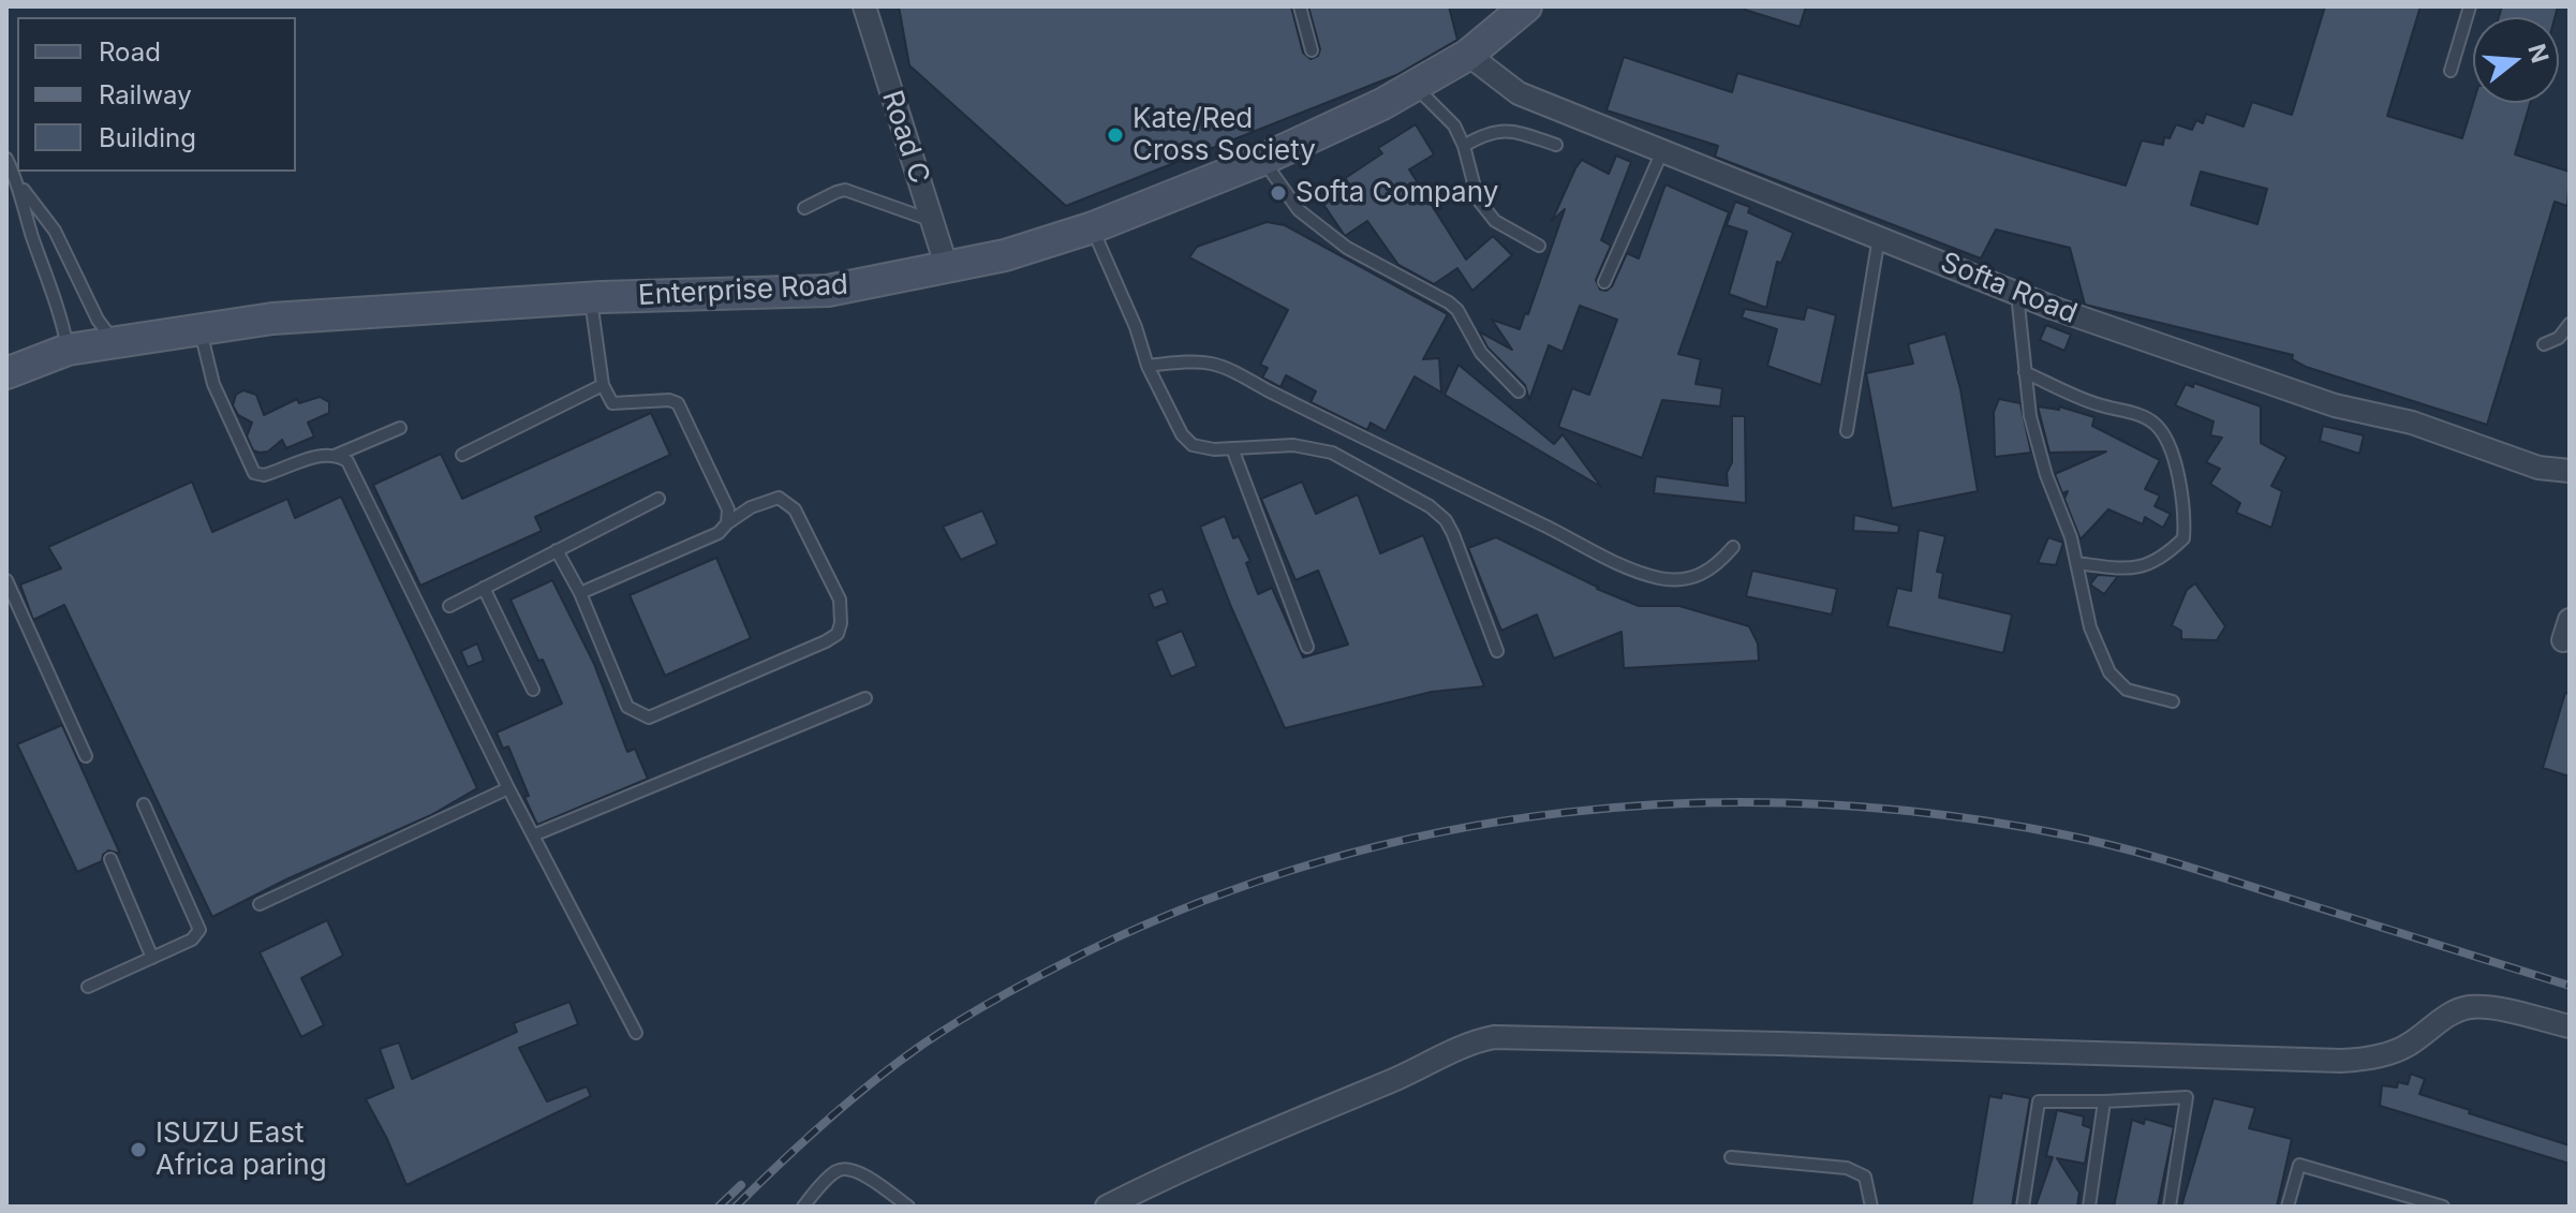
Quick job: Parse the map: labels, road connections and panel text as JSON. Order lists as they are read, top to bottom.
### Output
{
  "streets": {
    "main road": ["Enterprise Road"],
    "street": ["Road C", "Softa Road"]
  },
  "crossings": [
    ["Road C", "Enterprise Road"],
    ["Softa Road", "Enterprise Road"]
  ],
  "places": ["Kate/Red Cross Society", "Softa Company", "ISUZU East Africa paring"],
  "legend": ["Road", "Railway", "Building"],
  "north": "right"
}
